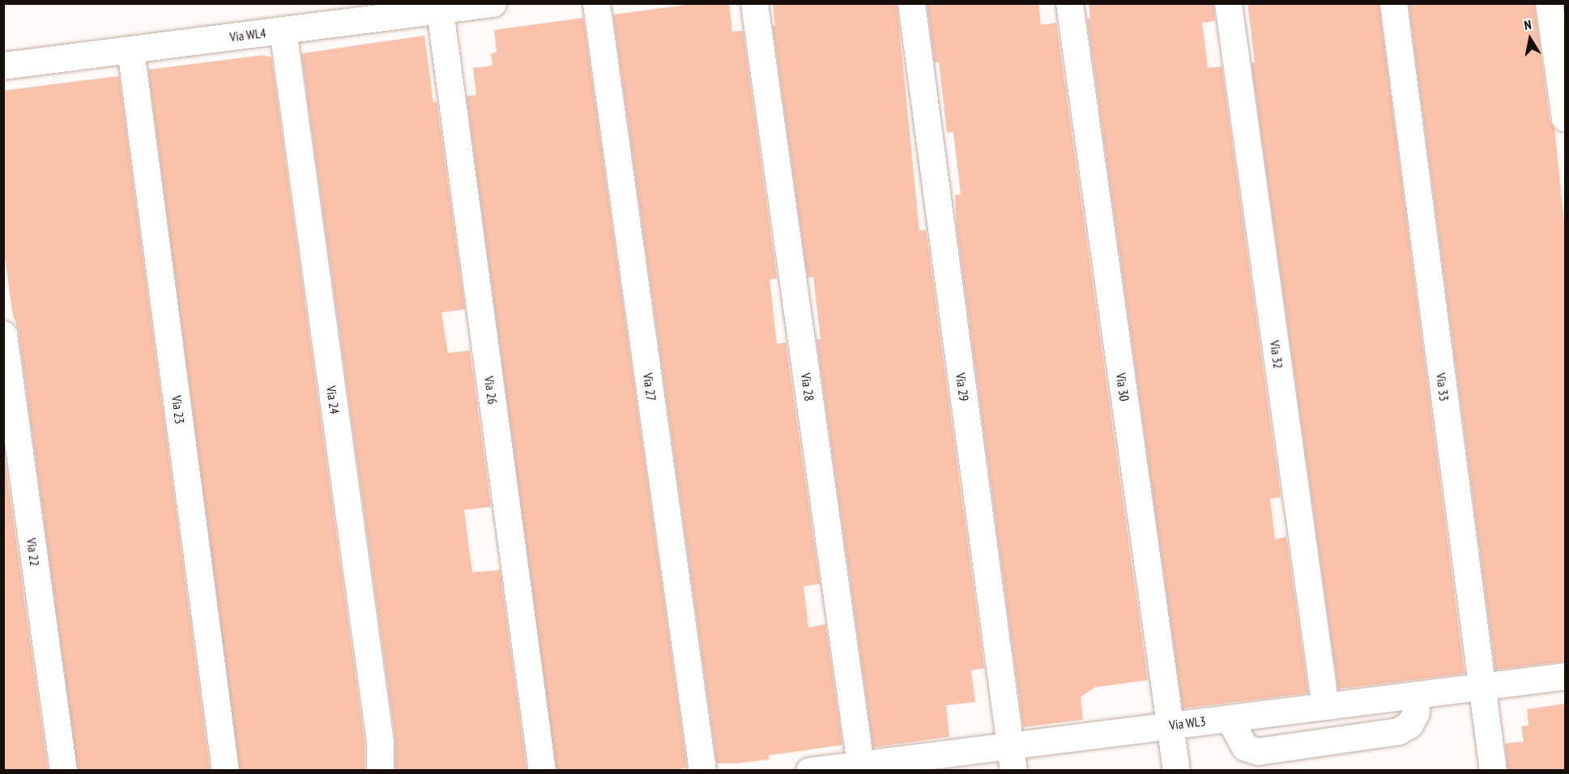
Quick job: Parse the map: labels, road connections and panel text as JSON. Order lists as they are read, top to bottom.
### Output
{
  "streets": {
    "street": [
      "Via WL4",
      "Via 32",
      "Via 27",
      "Via 28",
      "Via 29",
      "Via 30",
      "Via 33",
      "Via 26",
      "Via 24",
      "Via 23",
      "Via 22",
      "Via WL3"
    ]
  },
  "crossings": [
    ["Via WL4", "Via 26"],
    ["Via WL4", "Via 24"],
    ["Via WL4", "Via 23"],
    ["Via 32", "Via WL3"],
    ["Via 28", "Via WL3"],
    ["Via 29", "Via WL3"],
    ["Via 30", "Via WL3"],
    ["Via 33", "Via WL3"]
  ],
  "north": "top"
}
